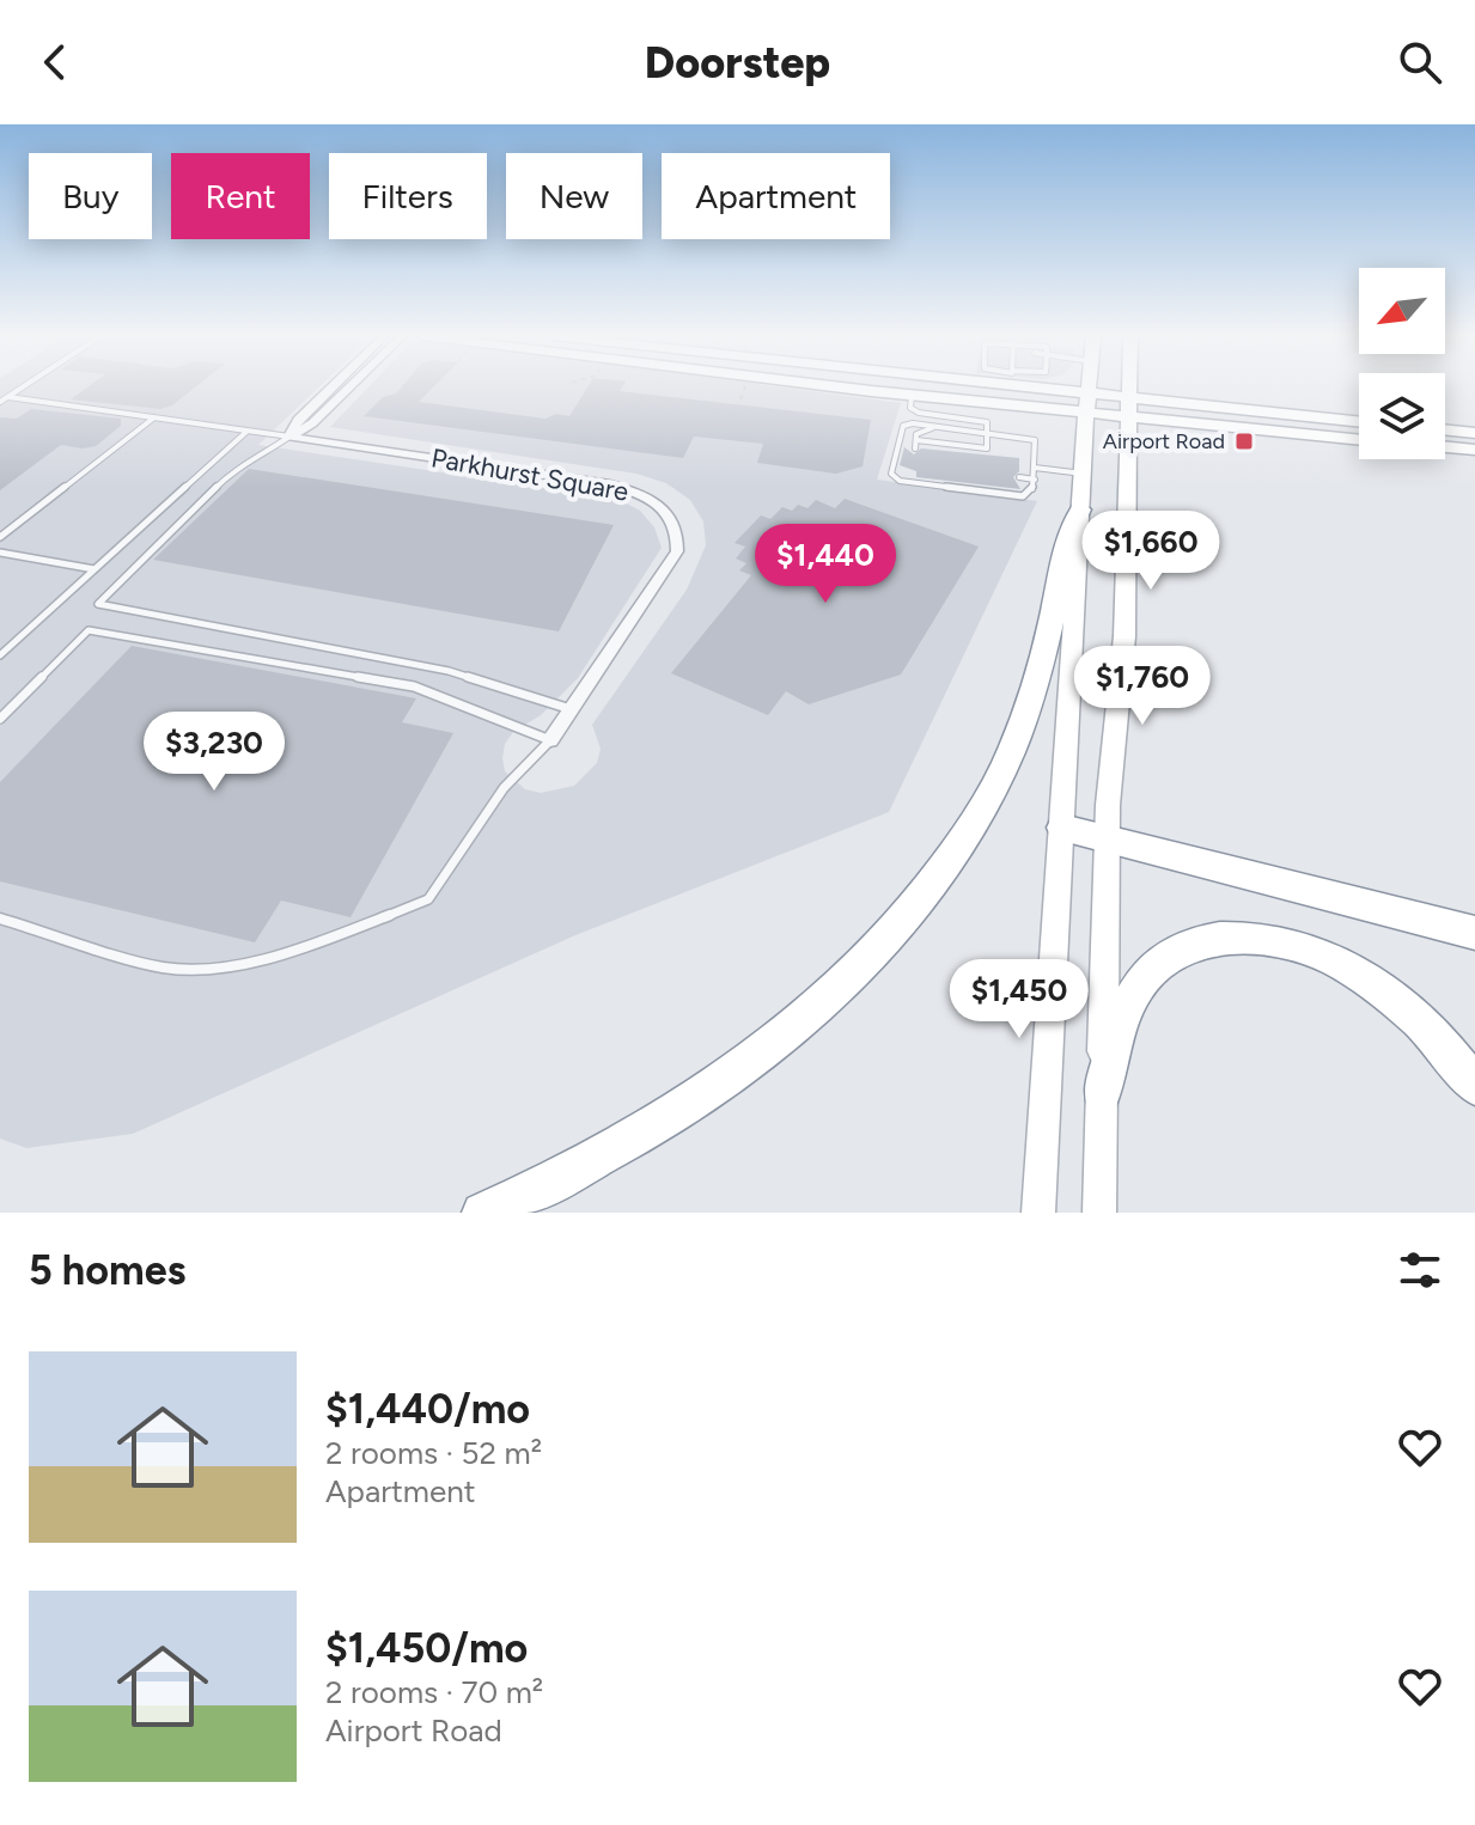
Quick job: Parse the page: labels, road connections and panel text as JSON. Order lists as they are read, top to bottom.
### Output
{
  "streets": {
    "street": ["Parkhurst Square"]
  },
  "places": {
    "transit": ["Airport Road"]
  },
  "north": "bottom left",
  "page": {
    "header": "Doorstep",
    "chip": [
      "Buy",
      "Rent",
      "Filters",
      "New",
      "Apartment"
    ],
    "price": [
      "$1,660",
      "$1,440",
      "$1,760",
      "$3,230",
      "$1,450"
    ],
    "heading": "5 homes",
    "list": [
      {
        "name": "$1,440/mo",
        "note": "2 rooms · 52 m² · Apartment"
      },
      {
        "name": "$1,450/mo",
        "note": "2 rooms · 70 m² · Airport Road"
      }
    ]
  }
}
